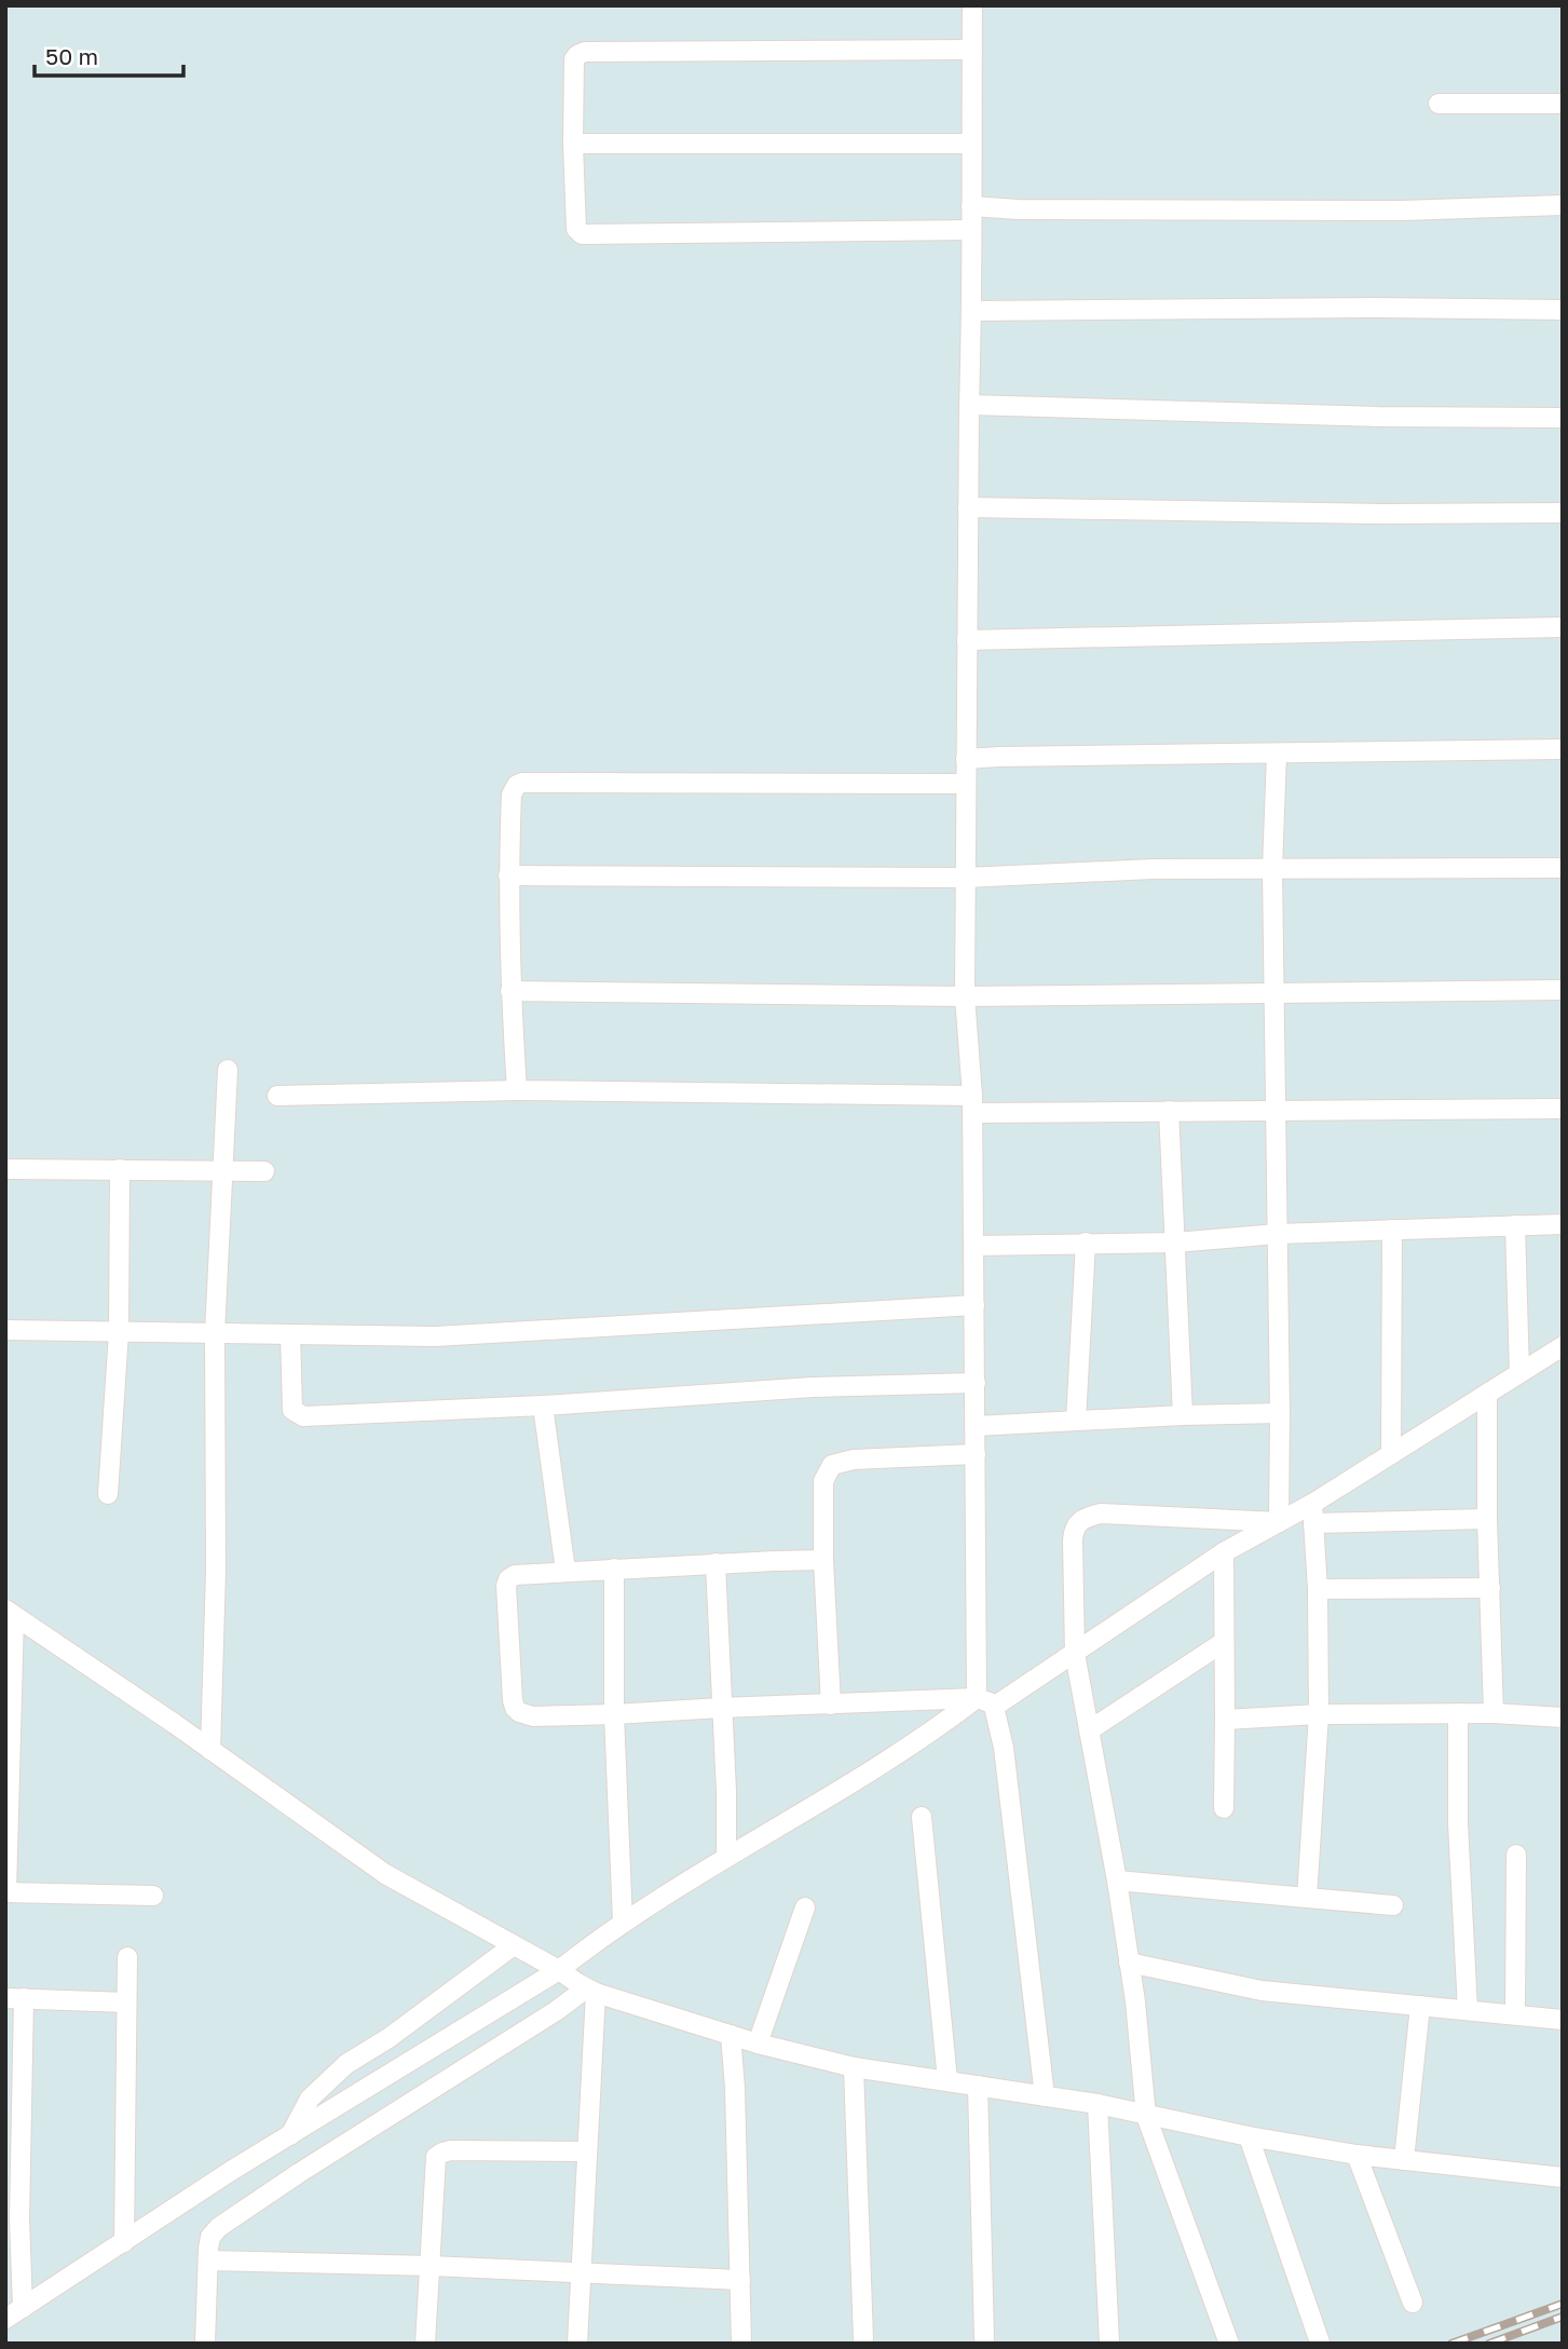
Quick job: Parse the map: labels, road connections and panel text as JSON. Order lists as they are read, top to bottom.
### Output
{
  "scale_bar": "50 m"
}
